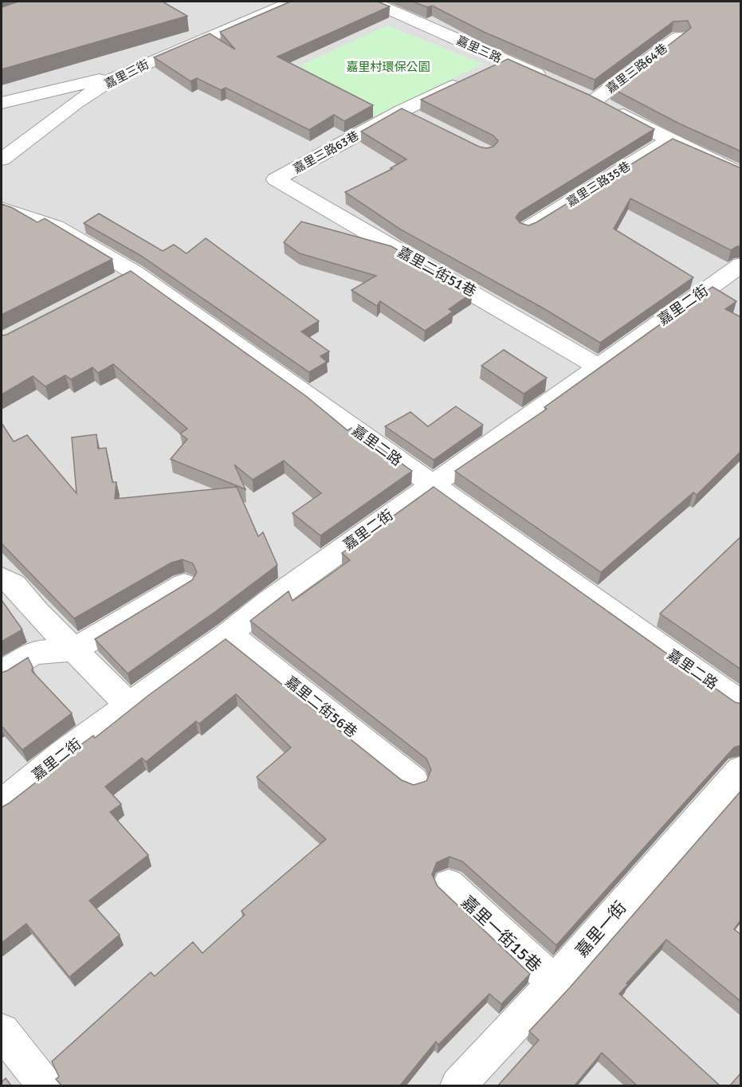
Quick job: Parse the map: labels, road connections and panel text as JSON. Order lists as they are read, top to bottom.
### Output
{
  "streets": {
    "street": [
      "嘉里三路",
      "嘉里三路64巷",
      "嘉里三街",
      "嘉里三路63巷",
      "嘉里三路35巷",
      "嘉里二街51巷",
      "嘉里二街",
      "嘉里二路",
      "嘉里二街56巷",
      "嘉里一街",
      "嘉里一街15巷"
    ]
  },
  "crossings": [
    ["嘉里三路63巷", "嘉里二街51巷"],
    ["嘉里二街51巷", "嘉里二街"],
    ["嘉里二街", "嘉里二路"],
    ["嘉里二街", "嘉里二街56巷"],
    ["嘉里一街", "嘉里一街15巷"]
  ],
  "parks": ["嘉里村環保公園"]
}
